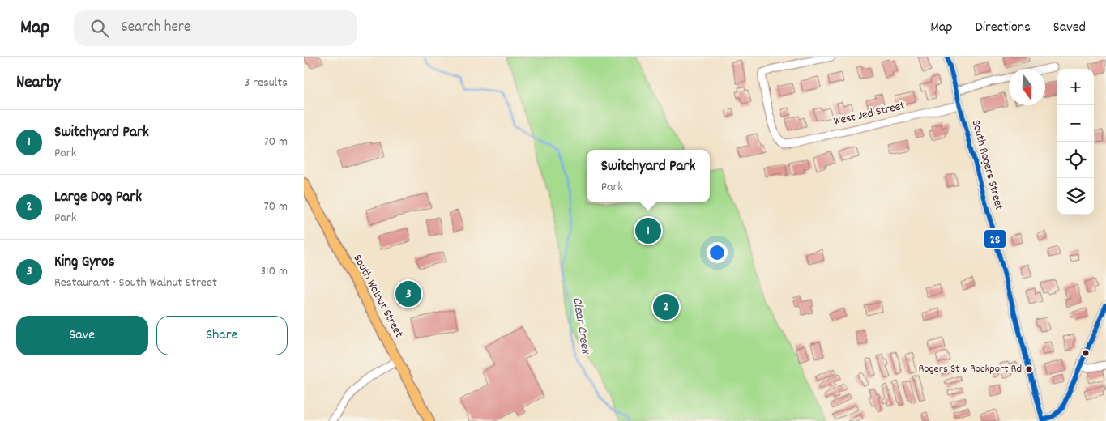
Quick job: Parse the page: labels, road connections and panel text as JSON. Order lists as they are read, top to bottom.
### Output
{
  "streets": {
    "main road": ["South Walnut Street"],
    "street": ["West Jed Street", "South Rogers Street"]
  },
  "crossings": [
    ["West Jed Street", "South Rogers Street"]
  ],
  "water": ["Clear Creek"],
  "places": ["Rogers St & Rockport Rd"],
  "lines": ["transit line 2S"],
  "north": "bottom",
  "page": {
    "header": "Map",
    "search": "Search here",
    "nav": ["Map", "Directions", "Saved"],
    "heading": ["Nearby", "3 results"],
    "map_buttons": ["+", "−"],
    "list": [
      {
        "mark": "1",
        "name": "Switchyard Park",
        "note": "Park",
        "value": "70 m"
      },
      {
        "mark": "2",
        "name": "Large Dog Park",
        "note": "Park",
        "value": "70 m"
      },
      {
        "mark": "3",
        "name": "King Gyros",
        "note": "Restaurant · South Walnut Street",
        "value": "310 m"
      }
    ],
    "popup": ["Switchyard Park", "Park"],
    "pins": ["1", "3", "2"],
    "buttons": ["Save", "Share"]
  }
}
